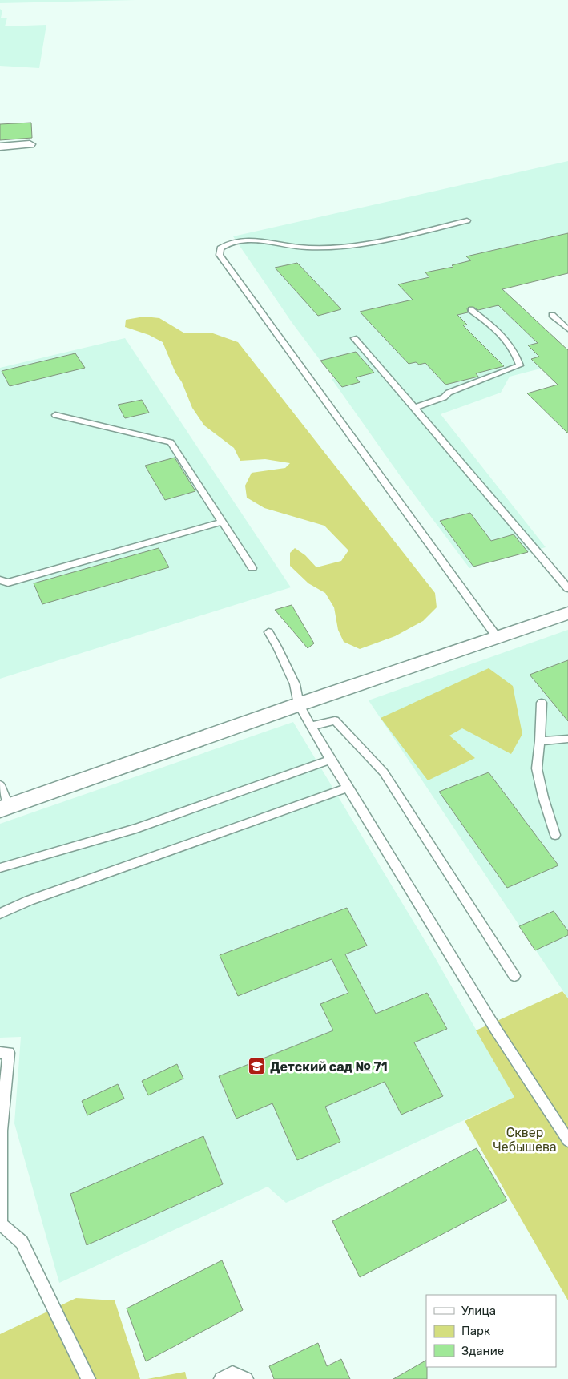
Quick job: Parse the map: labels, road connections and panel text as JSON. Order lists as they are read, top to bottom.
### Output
{
  "parks": ["Сквер Чебышева"],
  "places": {
    "school or university": ["Детский сад № 71"]
  },
  "legend": ["Улица", "Парк", "Здание"]
}
